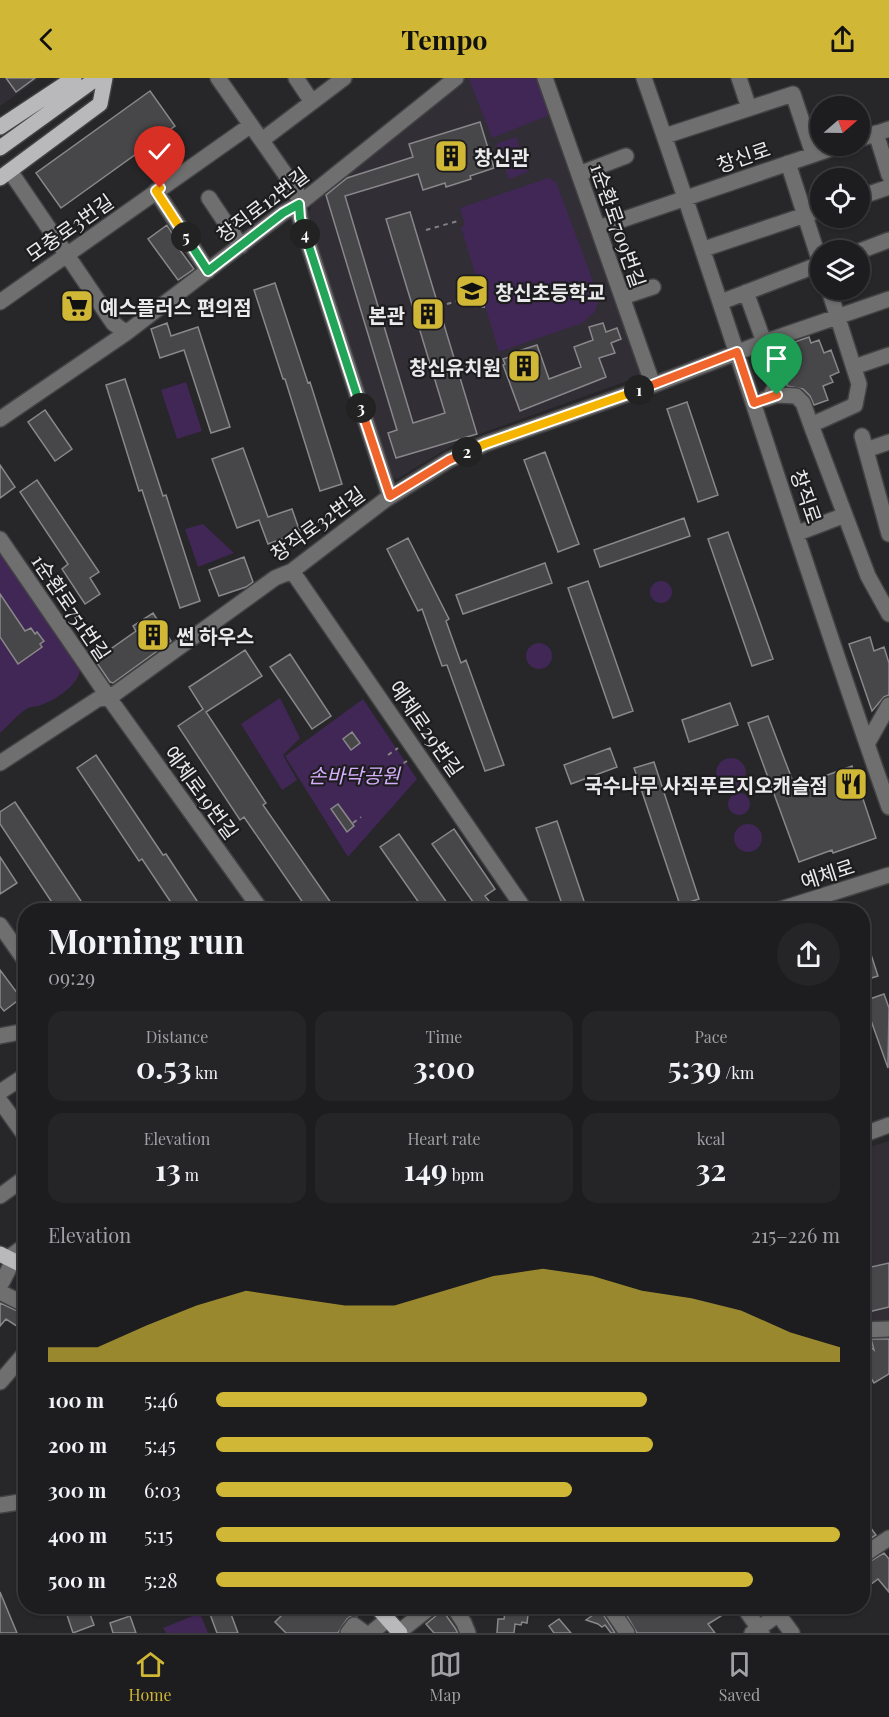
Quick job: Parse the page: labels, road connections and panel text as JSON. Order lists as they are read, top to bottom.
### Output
{
  "streets": {
    "street": [
      "창신로",
      "창직로12번길",
      "1순환로709번길",
      "모충로3번길",
      "창직로",
      "창직로32번길",
      "1순환로751번길",
      "예체로29번길",
      "예체로19번길",
      "예체로"
    ]
  },
  "crossings": [
    ["창신로", "창직로"],
    ["1순환로709번길", "창직로32번길"],
    ["창직로", "창직로32번길"],
    ["창직로32번길", "1순환로751번길"],
    ["창직로32번길", "예체로29번길"],
    ["창직로32번길", "예체로19번길"],
    ["1순환로751번길", "예체로19번길"]
  ],
  "parks": ["손바닥공원"],
  "places": {
    "building": [
      "창신관",
      "본관",
      "창신유치원",
      "썬 하우스"
    ],
    "school or university": ["창신초등학교"],
    "supermarket": ["예스플러스 편의점"],
    "restaurant": ["국수나무 사직푸르지오캐슬점"]
  },
  "north": "right",
  "page": {
    "header": "Tempo",
    "pins": [
      "4",
      "5",
      "1",
      "3",
      "2"
    ],
    "heading": ["Morning run", "09:29"],
    "stats": [
      ["Distance", "0.53 km"],
      ["Time", "3:00"],
      ["Pace", "5:39 /km"],
      ["Elevation", "13 m"],
      ["Heart rate", "149 bpm"],
      ["kcal", "32"]
    ],
    "chart": ["Elevation", "215–226 m"],
    "list": [
      {
        "name": "100 m",
        "note": "5:46"
      },
      {
        "name": "200 m",
        "note": "5:45"
      },
      {
        "name": "300 m",
        "note": "6:03"
      },
      {
        "name": "400 m",
        "note": "5:15"
      },
      {
        "name": "500 m",
        "note": "5:28"
      }
    ],
    "tabs": ["Home", "Map", "Saved"]
  }
}
